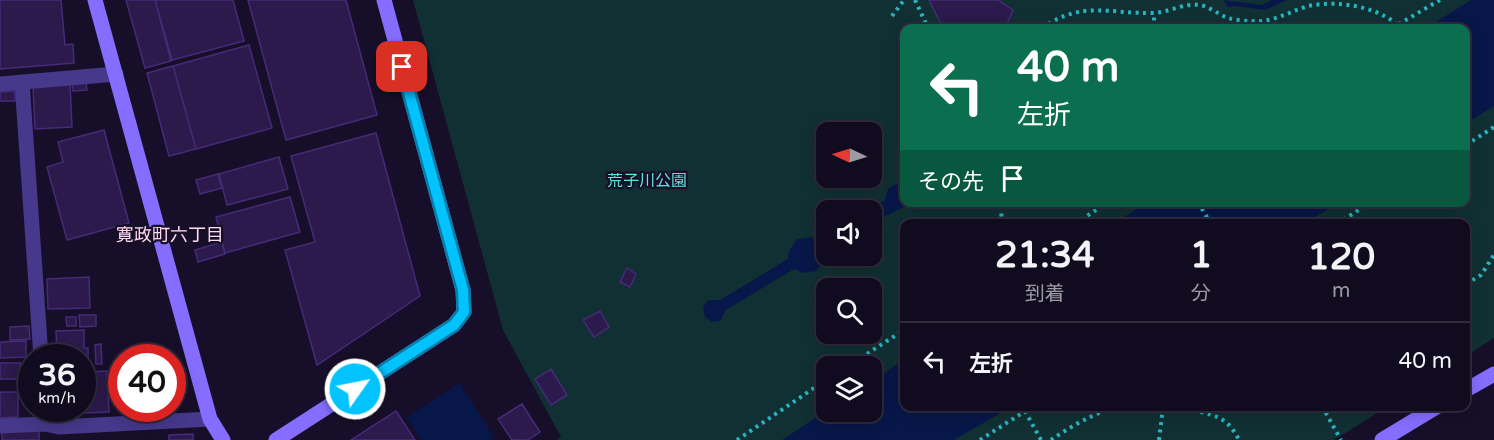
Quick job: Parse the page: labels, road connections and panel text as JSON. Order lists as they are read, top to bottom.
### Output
{
  "districts": ["寛政町六丁目"],
  "parks": ["荒子川公園"],
  "north": "left",
  "page": {
    "turn": ["40 m", "左折"],
    "then": "その先",
    "eta": [
      "21:34",
      "到着",
      "1",
      "分",
      "120",
      "m"
    ],
    "list": [
      {
        "name": "左折",
        "value": "40 m"
      }
    ],
    "speed": "36 km/h",
    "limit": "40"
  }
}
